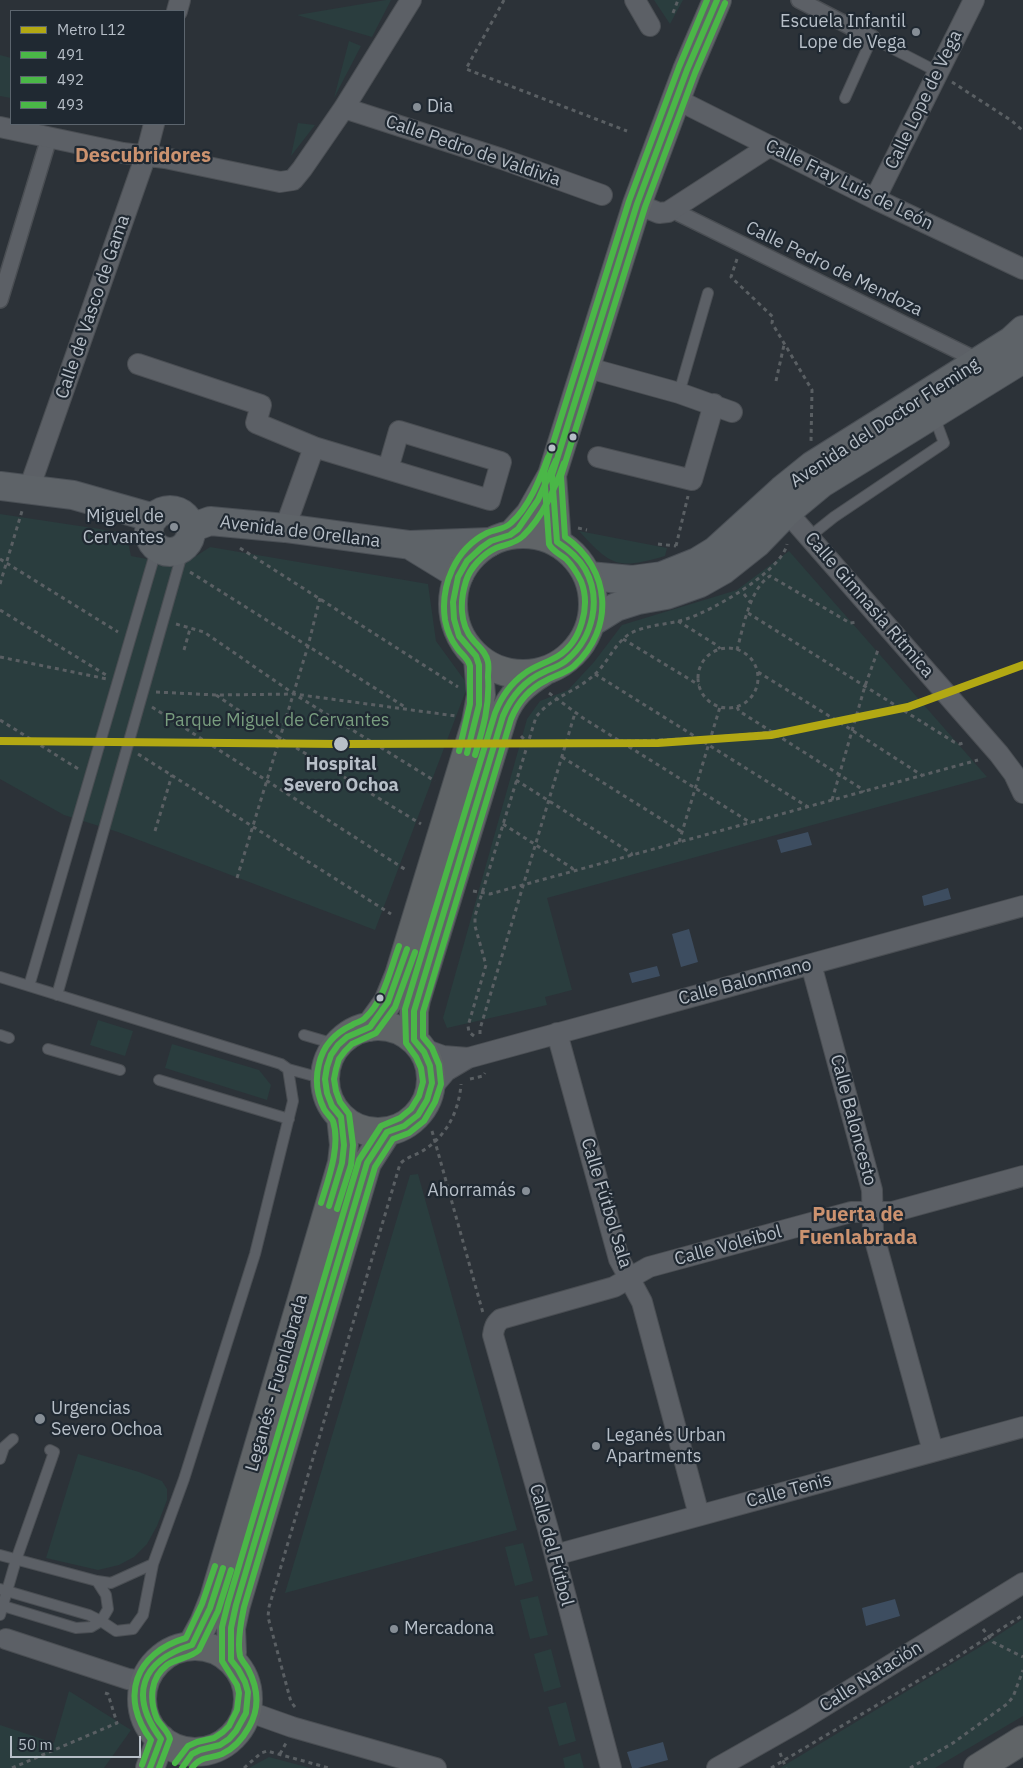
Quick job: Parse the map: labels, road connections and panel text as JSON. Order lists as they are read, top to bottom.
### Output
{
  "streets": {
    "highway": ["Leganés - Fuenlabrada"],
    "main road": ["Avenida del Doctor Fleming", "Avenida de Orellana"],
    "street": [
      "Calle Lope de Vega",
      "Calle Pedro de Valdivia",
      "Calle Fray Luis de León",
      "Calle Pedro de Mendoza",
      "Calle de Vasco de Gama",
      "Calle Gimnasia Rítmica",
      "Calle Balonmano",
      "Calle Baloncesto",
      "Calle Fútbol Sala",
      "Calle Voleibol",
      "Calle Tenis",
      "Calle del Fútbol",
      "Calle Natación"
    ]
  },
  "crossings": [
    ["Calle Lope de Vega", "Calle Fray Luis de León"],
    ["Calle Pedro de Mendoza", "Avenida del Doctor Fleming"],
    ["Avenida del Doctor Fleming", "Avenida de Orellana"],
    ["Avenida del Doctor Fleming", "Calle Gimnasia Rítmica"],
    ["Calle Balonmano", "Calle Baloncesto"],
    ["Calle Balonmano", "Calle Fútbol Sala"],
    ["Calle Balonmano", "Leganés - Fuenlabrada"],
    ["Calle Baloncesto", "Calle Voleibol"],
    ["Calle Baloncesto", "Calle Tenis"],
    ["Calle Fútbol Sala", "Calle Voleibol"],
    ["Calle Fútbol Sala", "Calle Tenis"],
    ["Calle Voleibol", "Calle del Fútbol"],
    ["Calle Tenis", "Calle del Fútbol"]
  ],
  "districts": ["Descubridores", "Puerta de Fuenlabrada"],
  "parks": ["Parque Miguel de Cervantes"],
  "places": [
    "Escuela Infantil Lope de Vega",
    "Dia",
    "Miguel de Cervantes",
    "Hospital Severo Ochoa",
    "Ahorramás",
    "Urgencias Severo Ochoa",
    "Leganés Urban Apartments",
    "Mercadona"
  ],
  "lines": [
    "transit line 491",
    "transit line 493",
    "transit line 492",
    "metro line L12"
  ],
  "legend": [
    "Metro L12",
    "491",
    "492",
    "493"
  ],
  "scale_bar": "50 m"
}
